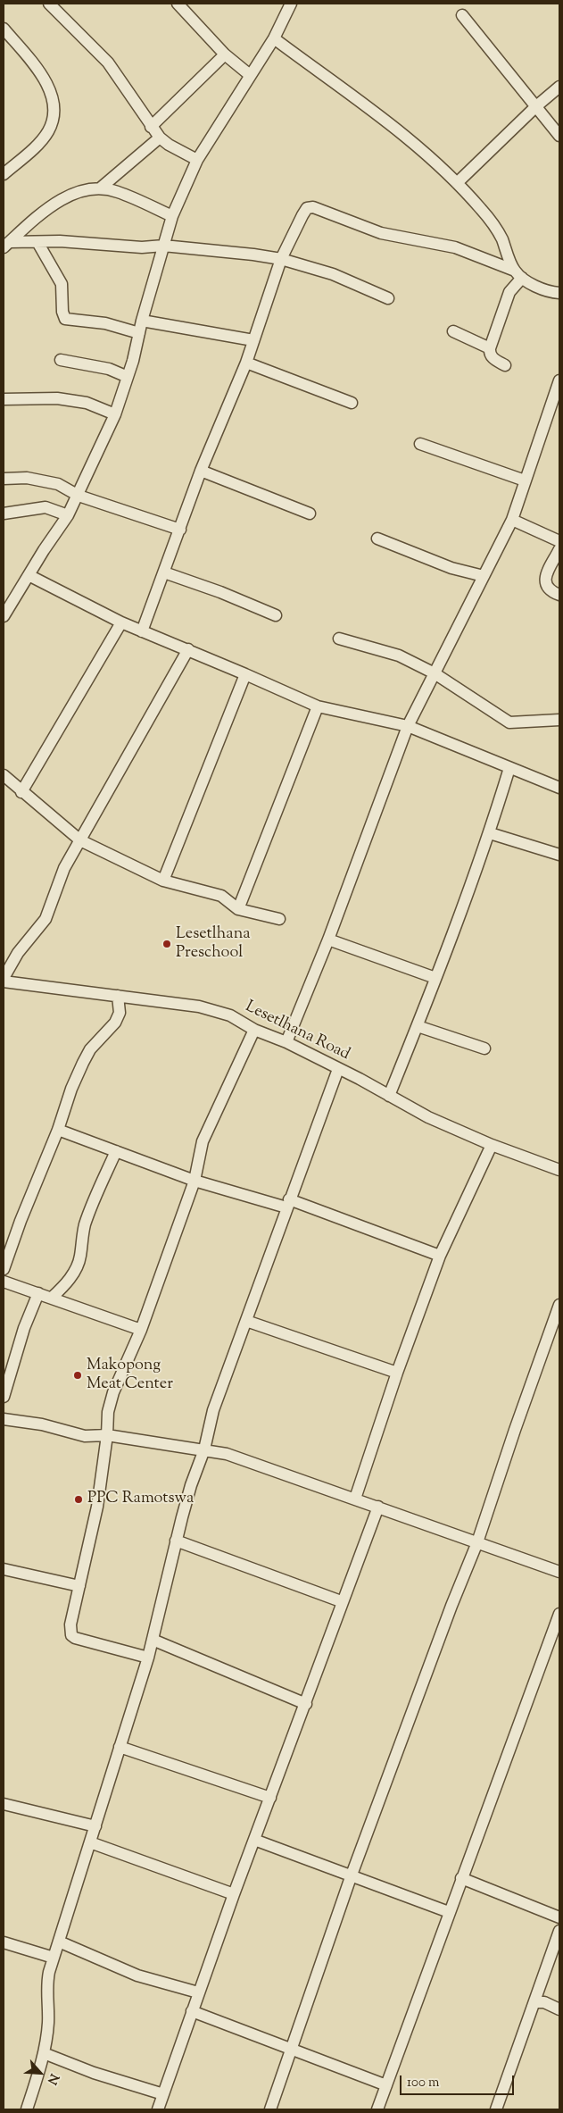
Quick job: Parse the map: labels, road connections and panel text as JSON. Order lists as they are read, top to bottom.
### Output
{
  "streets": {
    "street": ["Lesetlhana Road"]
  },
  "places": ["Lesetlhana Preschool", "Makopong Meat Center", "PPC Ramotswa"],
  "scale_bar": "100 m",
  "north": "bottom right"
}
